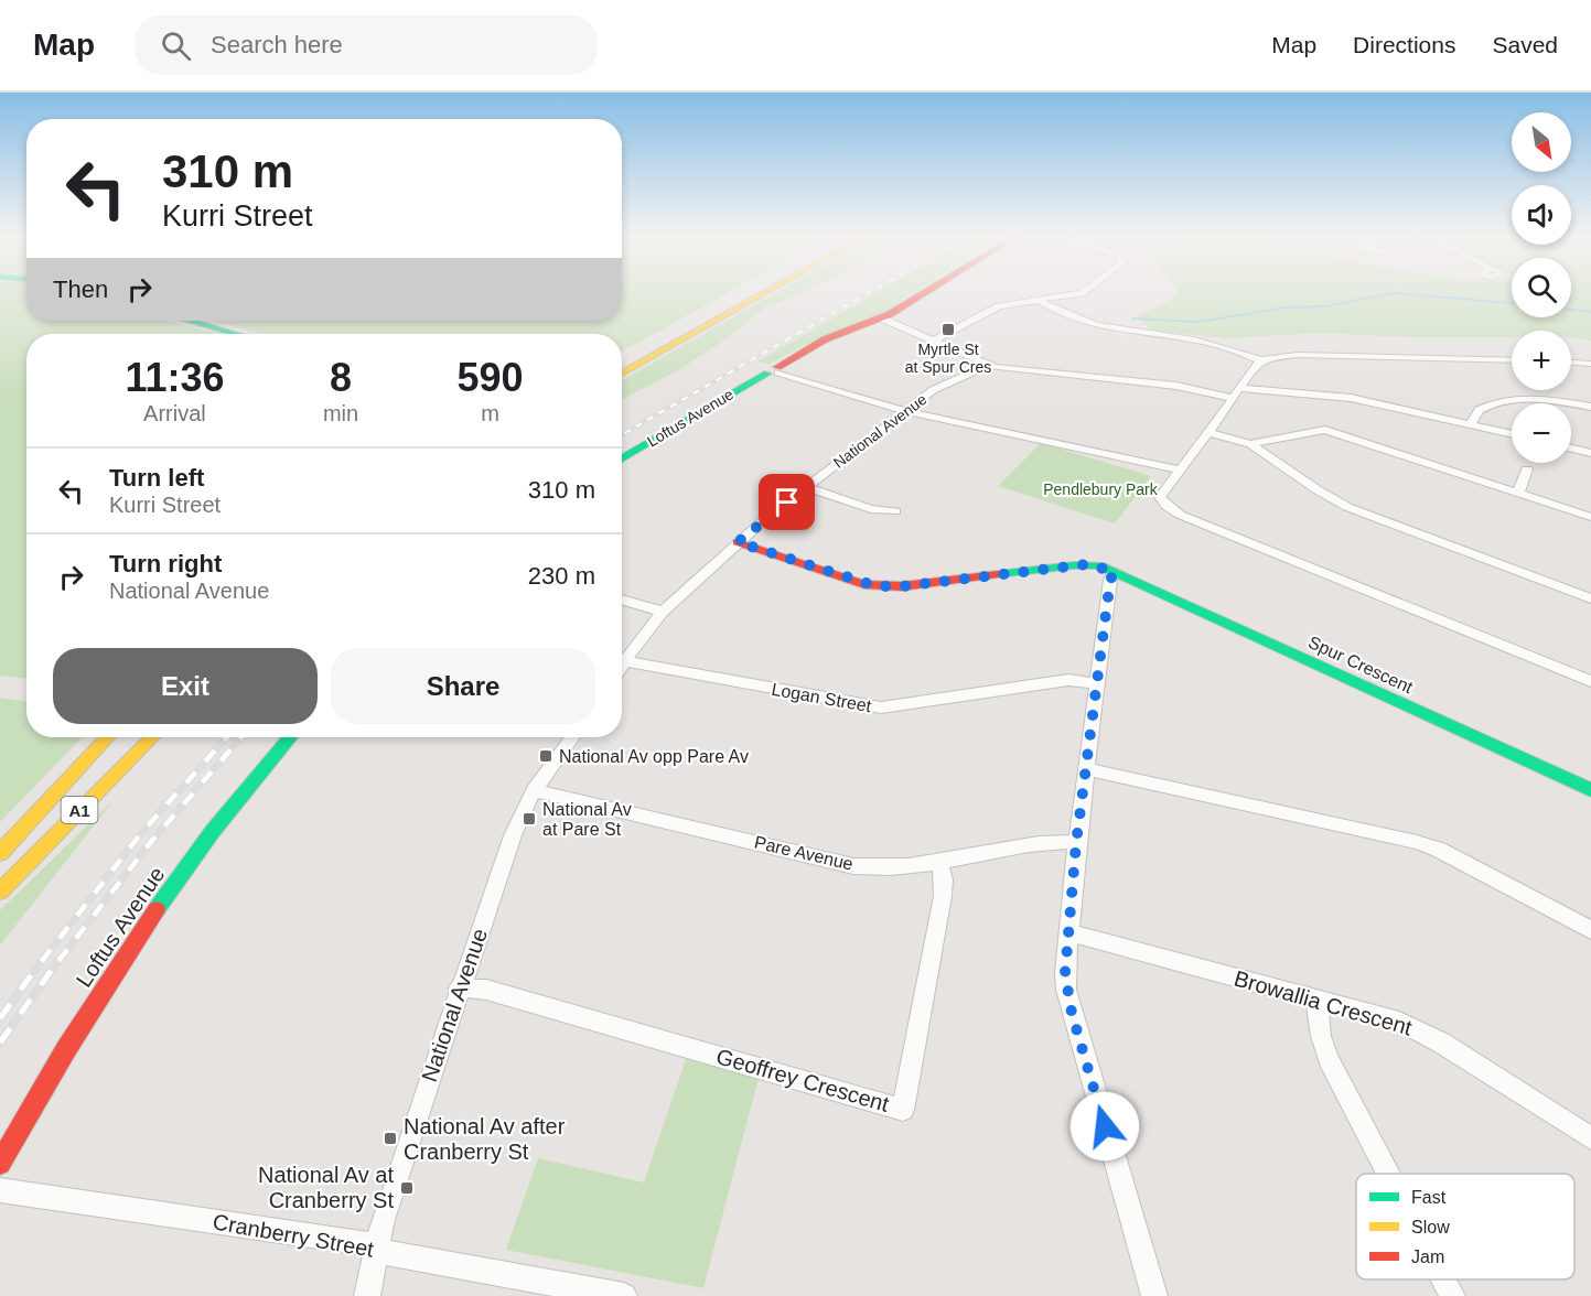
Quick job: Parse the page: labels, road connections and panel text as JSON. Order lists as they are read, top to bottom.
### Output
{
  "streets": {
    "main road": ["Loftus Avenue", "Spur Crescent", "A1"],
    "street": [
      "National Avenue",
      "Logan Street",
      "Pare Avenue",
      "Browallia Crescent",
      "Geoffrey Crescent",
      "Cranberry Street"
    ]
  },
  "crossings": [
    ["National Avenue", "Spur Crescent"],
    ["National Avenue", "Logan Street"],
    ["National Avenue", "Pare Avenue"],
    ["National Avenue", "Geoffrey Crescent"],
    ["National Avenue", "Cranberry Street"],
    ["Pare Avenue", "Geoffrey Crescent"]
  ],
  "parks": ["Pendlebury Park"],
  "places": {
    "transit": [
      "Myrtle St at Spur Cres",
      "National Av opp Pare Av",
      "National Av at Pare St",
      "National Av after Cranberry St",
      "National Av at Cranberry St"
    ]
  },
  "legend": ["Fast", "Slow", "Jam"],
  "north": "bottom right",
  "page": {
    "header": "Map",
    "search": "Search here",
    "nav": ["Map", "Directions", "Saved"],
    "map_buttons": ["+", "−"],
    "turn": ["310 m", "Kurri Street"],
    "then": "Then",
    "eta": [
      "11:36",
      "Arrival",
      "8",
      "min",
      "590",
      "m"
    ],
    "list": [
      {
        "name": "Turn left",
        "note": "Kurri Street",
        "value": "310 m"
      },
      {
        "name": "Turn right",
        "note": "National Avenue",
        "value": "230 m"
      }
    ],
    "buttons": ["Exit", "Share"]
  }
}
